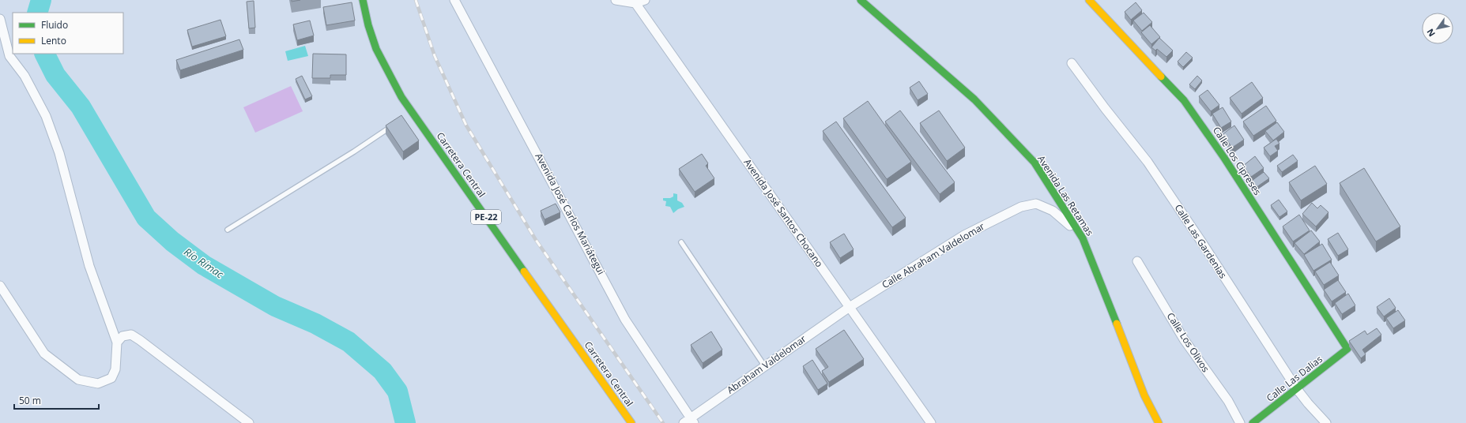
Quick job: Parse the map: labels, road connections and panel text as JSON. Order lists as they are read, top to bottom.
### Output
{
  "streets": {
    "main road": [
      "Calle Los Cipreses",
      "Carretera Central",
      "Avenida Las Retamas",
      "PE-22",
      "Calle Las Dalias"
    ],
    "street": [
      "Avenida José Santos Chocano",
      "Avenida José Carlos Mariátegui",
      "Calle Las Gardenias",
      "Calle Abraham Valdelomar",
      "Calle Los Olivos",
      "Abraham Valdelomar"
    ]
  },
  "crossings": [
    ["Calle Los Cipreses", "Calle Las Dalias"],
    ["Avenida Las Retamas", "Calle Abraham Valdelomar"],
    ["Avenida José Santos Chocano", "Calle Abraham Valdelomar"],
    ["Avenida José Santos Chocano", "Abraham Valdelomar"],
    ["Avenida José Carlos Mariátegui", "Abraham Valdelomar"],
    ["Calle Las Gardenias", "Calle Las Dalias"],
    ["Calle Abraham Valdelomar", "Abraham Valdelomar"]
  ],
  "water": ["Río Rímac"],
  "legend": ["Fluido", "Lento"],
  "scale_bar": "50 m",
  "north": "bottom left"
}
